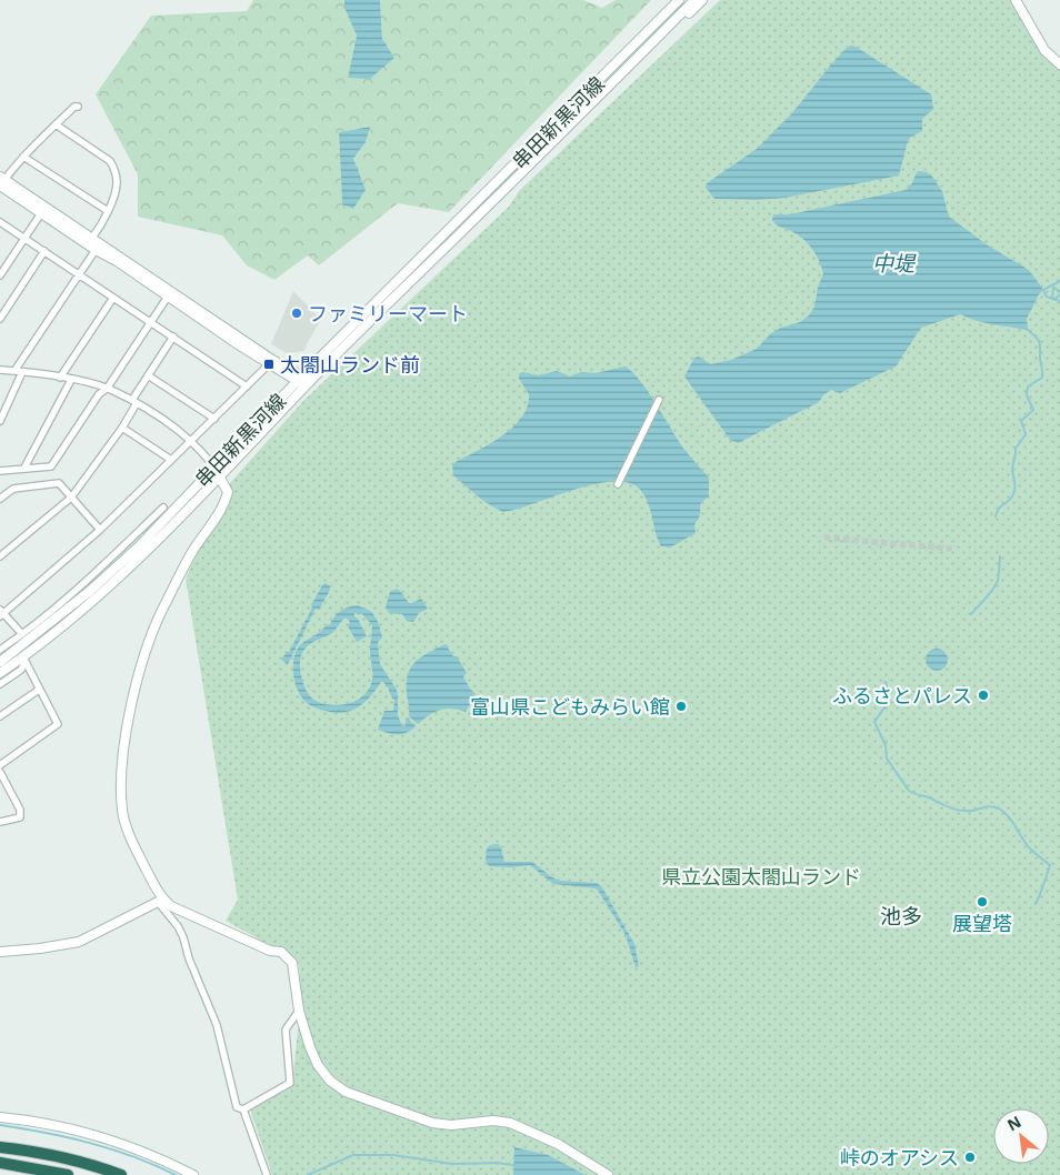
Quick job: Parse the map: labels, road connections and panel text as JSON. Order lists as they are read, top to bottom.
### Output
{
  "streets": {
    "street": ["串田新黒河線"]
  },
  "districts": ["池多"],
  "water": ["中堤"],
  "parks": ["県立公園太閤山ランド"],
  "places": {
    "other": [
      "ファミリーマート",
      "ふるさとパレス",
      "富山県こどもみらい館",
      "展望塔",
      "峠のオアシス"
    ],
    "transit": ["太閤山ランド前"]
  },
  "north": "top left"
}
